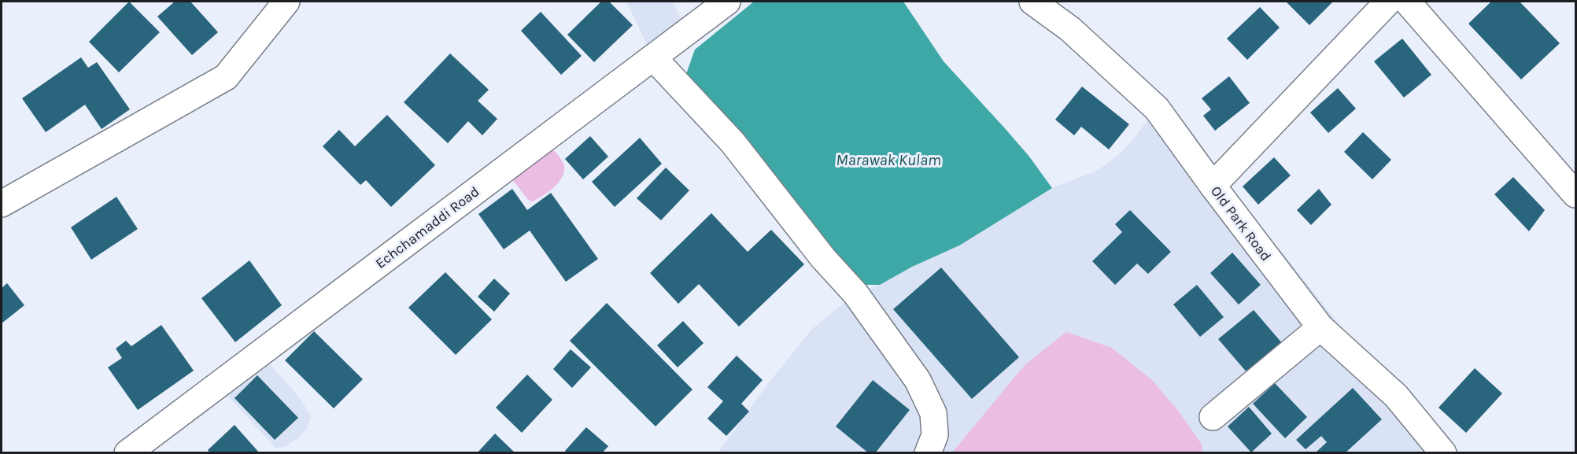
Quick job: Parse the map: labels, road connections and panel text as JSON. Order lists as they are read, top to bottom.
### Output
{
  "streets": {
    "street": ["Old Park Road", "Echchamaddi Road"]
  },
  "water": ["Marawak Kulam"]
}
